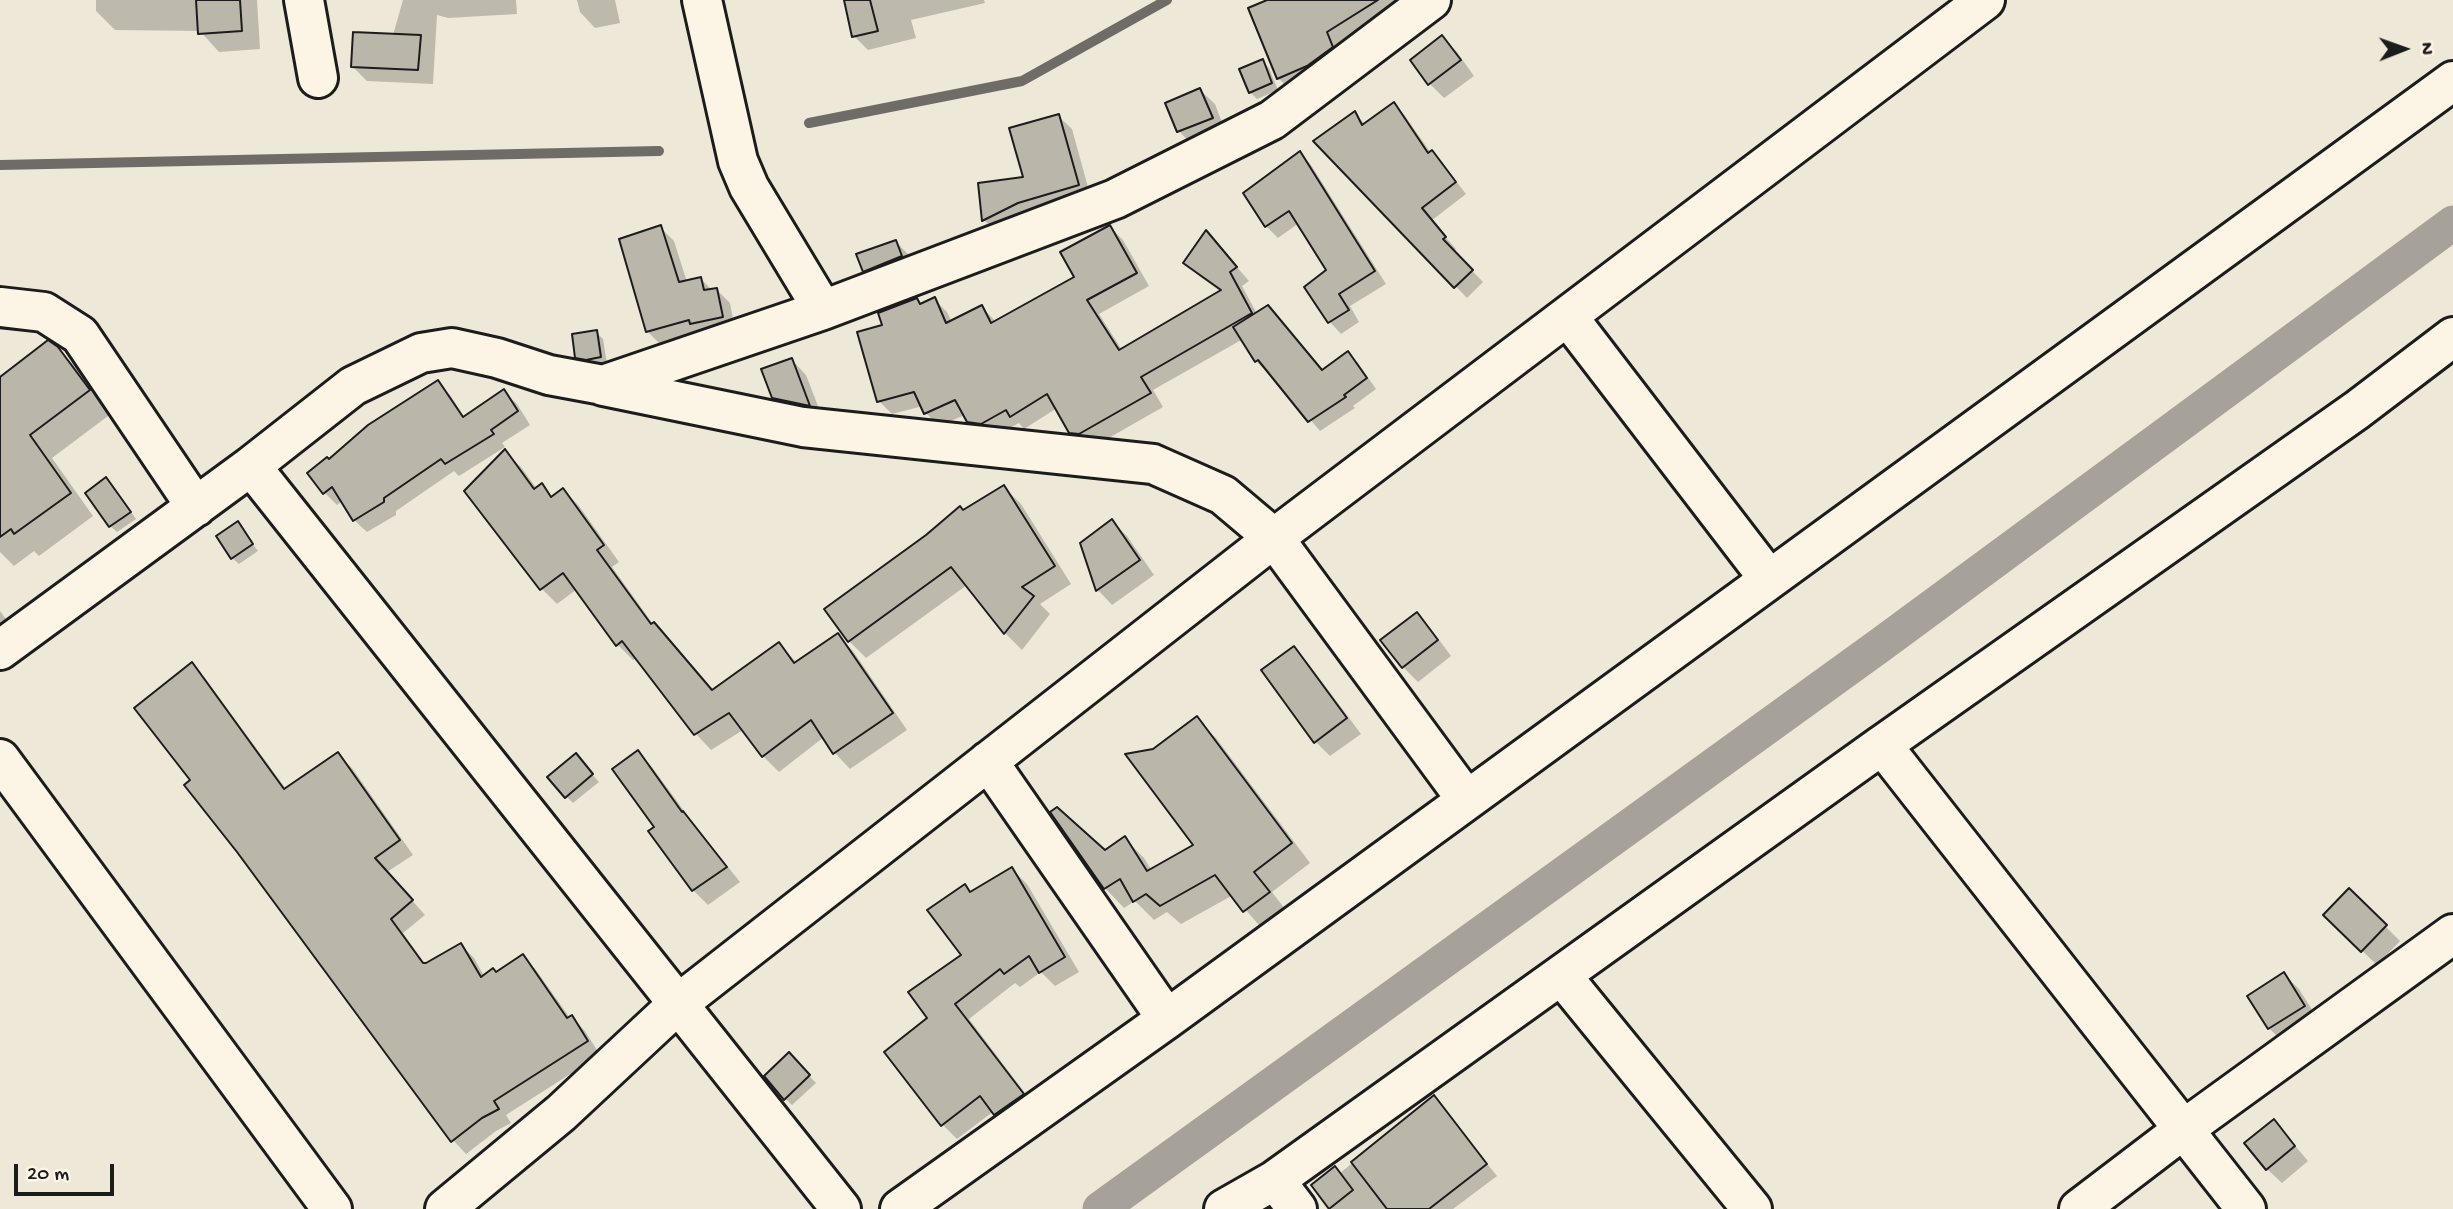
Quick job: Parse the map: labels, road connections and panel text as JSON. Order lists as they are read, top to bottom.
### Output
{
  "scale_bar": "20 m",
  "north": "right"
}
